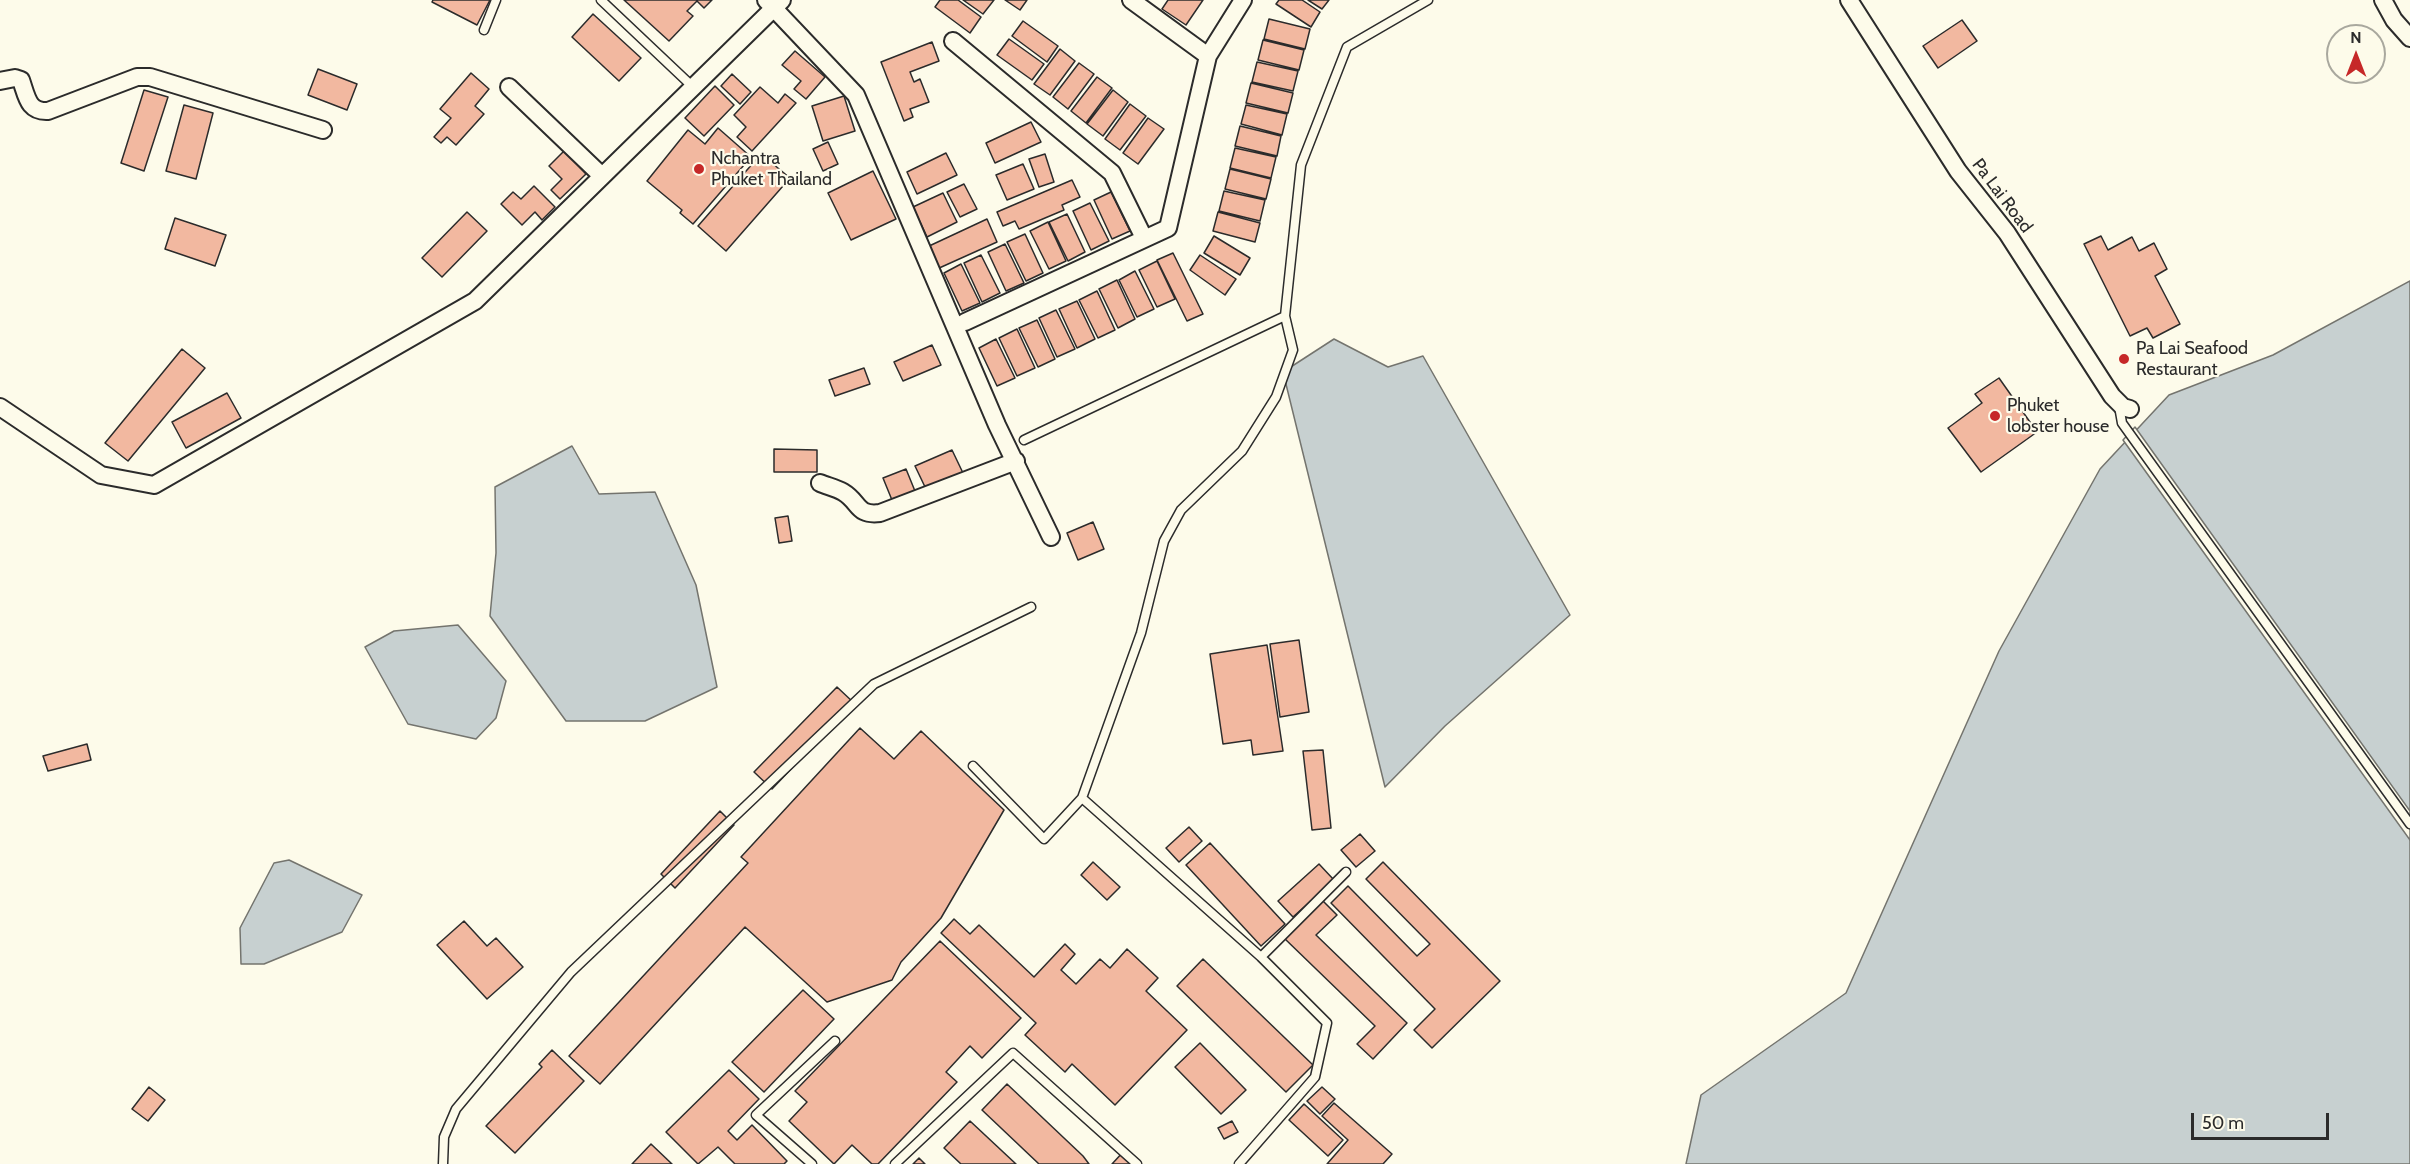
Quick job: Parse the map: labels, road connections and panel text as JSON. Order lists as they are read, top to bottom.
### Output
{
  "streets": {
    "street": ["Pa Lai Road"]
  },
  "places": ["Nchantra Phuket Thailand", "Pa Lai Seafood Restaurant", "Phuket lobster house"],
  "scale_bar": "50 m",
  "north": "top"
}
